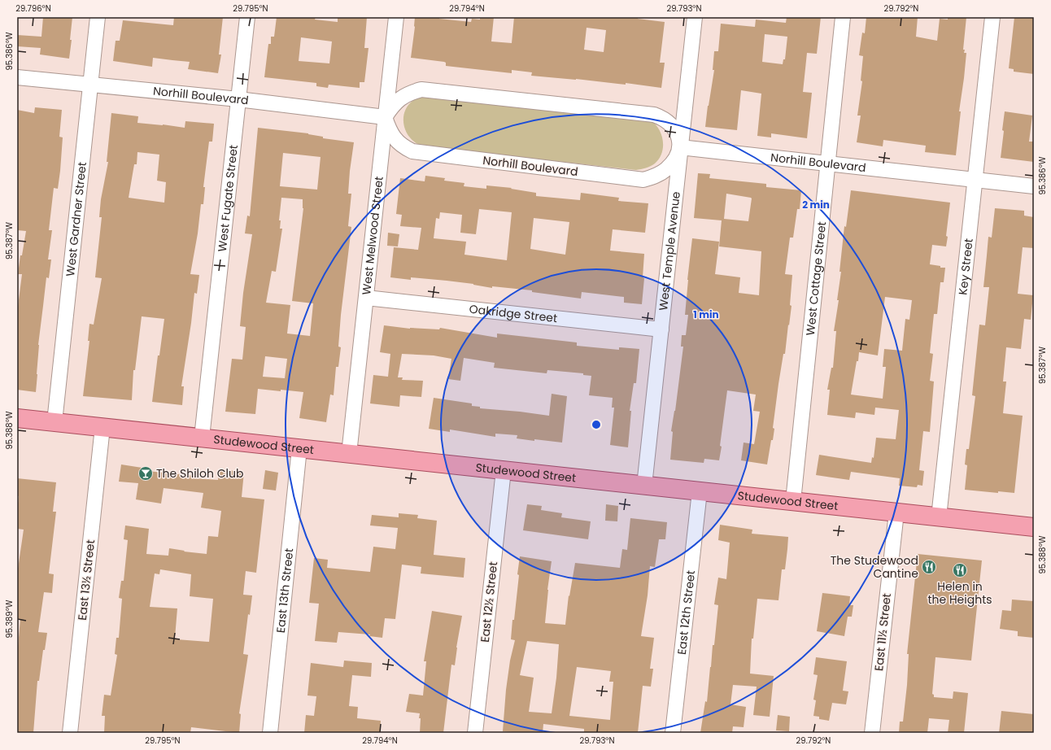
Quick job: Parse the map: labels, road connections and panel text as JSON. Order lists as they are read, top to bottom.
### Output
{
  "streets": {
    "main road": ["Studewood Street"],
    "street": [
      "Norhill Boulevard",
      "West Fugate Street",
      "West Gardner Street",
      "West Melwood Street",
      "West Temple Avenue",
      "Key Street",
      "West Cottage Street",
      "Oakridge Street",
      "East 13½ Street",
      "East 13th Street",
      "East 12½ Street",
      "East 12th Street",
      "East 11½ Street"
    ]
  },
  "crossings": [
    ["Norhill Boulevard", "West Fugate Street"],
    ["Norhill Boulevard", "West Gardner Street"],
    ["Norhill Boulevard", "West Melwood Street"],
    ["Norhill Boulevard", "West Temple Avenue"],
    ["Norhill Boulevard", "Key Street"],
    ["Norhill Boulevard", "West Cottage Street"],
    ["West Fugate Street", "Studewood Street"],
    ["West Gardner Street", "Studewood Street"],
    ["West Melwood Street", "Oakridge Street"],
    ["West Melwood Street", "Studewood Street"],
    ["West Temple Avenue", "Oakridge Street"],
    ["West Temple Avenue", "Studewood Street"],
    ["Key Street", "Studewood Street"],
    ["West Cottage Street", "Studewood Street"],
    ["Studewood Street", "East 13½ Street"],
    ["Studewood Street", "East 13th Street"],
    ["Studewood Street", "East 12½ Street"],
    ["Studewood Street", "East 12th Street"],
    ["Studewood Street", "East 11½ Street"]
  ],
  "places": {
    "bar": ["The Shiloh Club"],
    "restaurant": ["The Studewood Cantine", "Helen in the Heights"]
  },
  "coordinates": [
    "29.796°N",
    "29.795°N",
    "29.794°N",
    "29.793°N",
    "29.792°N",
    "95.386°W",
    "95.387°W",
    "95.388°W",
    "95.389°W"
  ],
  "rings": ["2 min", "1 min"]
}
